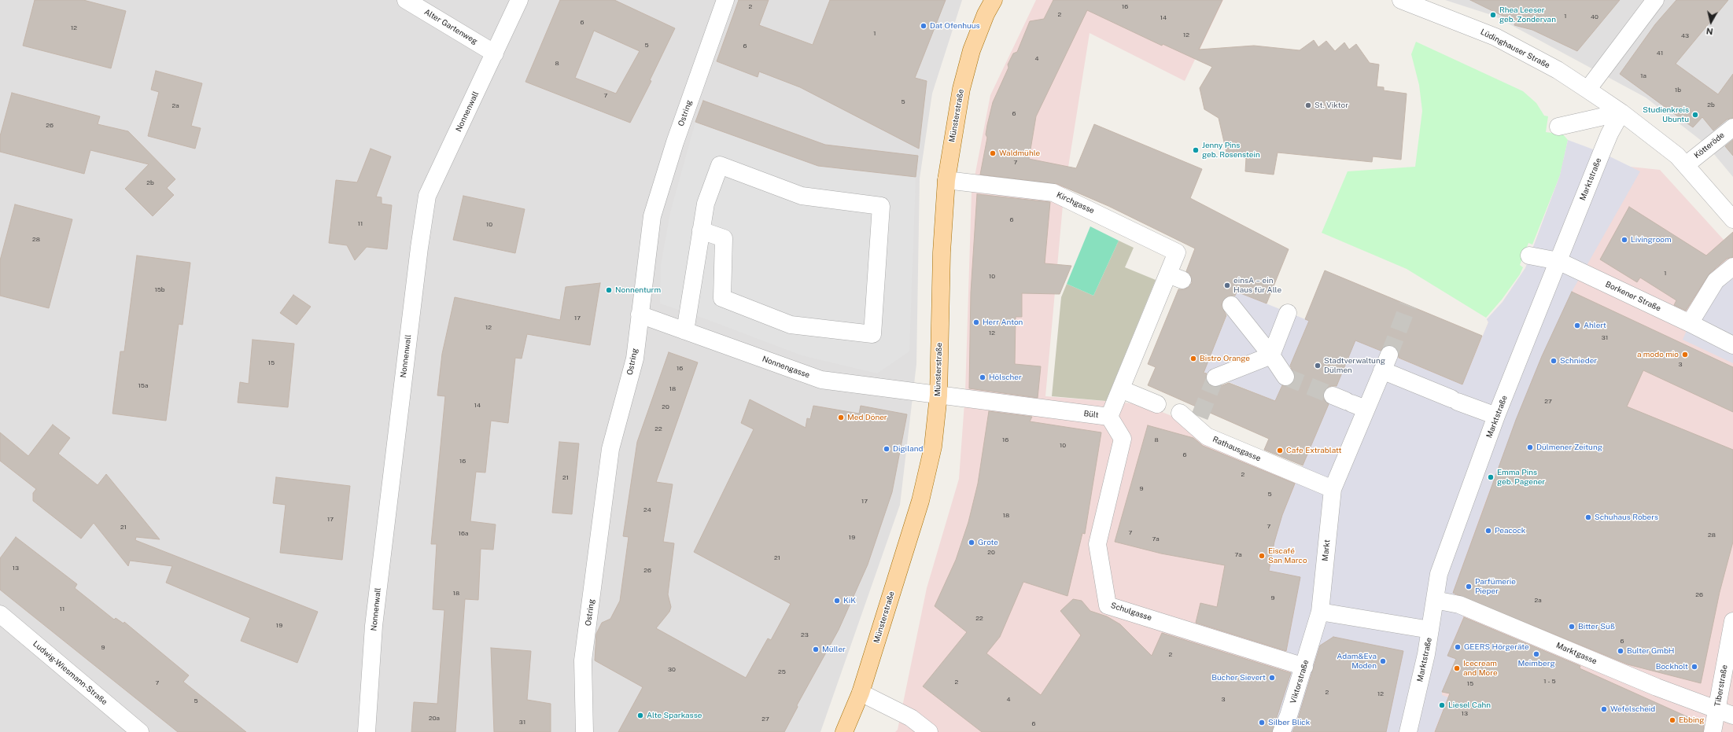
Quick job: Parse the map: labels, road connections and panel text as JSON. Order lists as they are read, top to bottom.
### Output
{
  "streets": {
    "main road": ["Münsterstraße"],
    "street": [
      "Alter Gartenweg",
      "Lüdinghauser Straße",
      "Nonnenwall",
      "Ostring",
      "Kötteröde",
      "Marktstraße",
      "Kirchgasse",
      "Borkener Straße",
      "Nonnengasse",
      "Bült",
      "Rathausgasse",
      "Markt",
      "Schulgasse",
      "Marktgasse",
      "Ludwig-Wiesmann-Straße",
      "Viktorstraße",
      "Tiberstraße"
    ]
  },
  "crossings": [
    ["Alter Gartenweg", "Nonnenwall"],
    ["Lüdinghauser Straße", "Marktstraße"],
    ["Ostring", "Nonnengasse"],
    ["Münsterstraße", "Kirchgasse"],
    ["Münsterstraße", "Nonnengasse"],
    ["Münsterstraße", "Bült"],
    ["Marktstraße", "Borkener Straße"],
    ["Marktstraße", "Marktgasse"],
    ["Kirchgasse", "Bült"],
    ["Nonnengasse", "Bült"],
    ["Bült", "Schulgasse"],
    ["Rathausgasse", "Markt"],
    ["Markt", "Viktorstraße"],
    ["Schulgasse", "Viktorstraße"],
    ["Marktgasse", "Tiberstraße"]
  ],
  "places": [
    "Rhea Leeser geb. Zondervan",
    "Dat Ofenhuus",
    "St. Viktor",
    "Studienkreis Ubuntu",
    "Jenny Pins geb. Rosenstein",
    "Waldmühle",
    "Livingroom",
    "einsA – ein Haus für Alle",
    "Nonnenturm",
    "Herr Anton",
    "Ahlert",
    "a modo mio",
    "Bistro Orange",
    "Schnieder",
    "Stadtverwaltung Dülmen",
    "Hölscher",
    "Med Döner",
    "Dülmener Zeitung",
    "Digiland",
    "Cafe Extrablatt",
    "Emma Pins geb. Pagener",
    "Schuhaus Robers",
    "Peacock",
    "Grote",
    "Eiscafé San Marco",
    "Parfümerie Pieper",
    "KiK",
    "Bitter Süß",
    "GEERS Hörgeräte",
    "Müller",
    "Bulter GmbH",
    "Meimberg",
    "Adam&Eva Moden",
    "Bockholt",
    "Icecream and More",
    "Bücher Sievert",
    "Liesel Cahn",
    "Wefelscheid",
    "Alte Sparkasse",
    "Ebbing",
    "Silber Blick"
  ],
  "house_numbers": [
    "2",
    "16",
    "2",
    "1",
    "40",
    "14",
    "6",
    "12",
    "1",
    "12",
    "43",
    "5",
    "6",
    "41",
    "4",
    "8",
    "1a",
    "1b",
    "7",
    "5",
    "2b",
    "2a",
    "6",
    "26",
    "7",
    "2b",
    "6",
    "11",
    "10",
    "28",
    "1",
    "10",
    "15b",
    "17",
    "12",
    "12",
    "31",
    "15",
    "3",
    "16",
    "15a",
    "18",
    "27",
    "14",
    "20",
    "22",
    "16",
    "8",
    "10",
    "6",
    "16",
    "2",
    "21",
    "9",
    "5",
    "17",
    "24",
    "18",
    "17",
    "7",
    "21",
    "7",
    "16a",
    "28",
    "19",
    "7a",
    "20",
    "7a",
    "21",
    "13",
    "26",
    "18",
    "26",
    "9",
    "2a",
    "11",
    "22",
    "19",
    "23",
    "6",
    "9",
    "2",
    "30",
    "25",
    "1 - 5",
    "2",
    "7",
    "15",
    "2",
    "12",
    "4",
    "3",
    "5",
    "13",
    "20a",
    "27",
    "31",
    "6"
  ],
  "north": "bottom"
}
